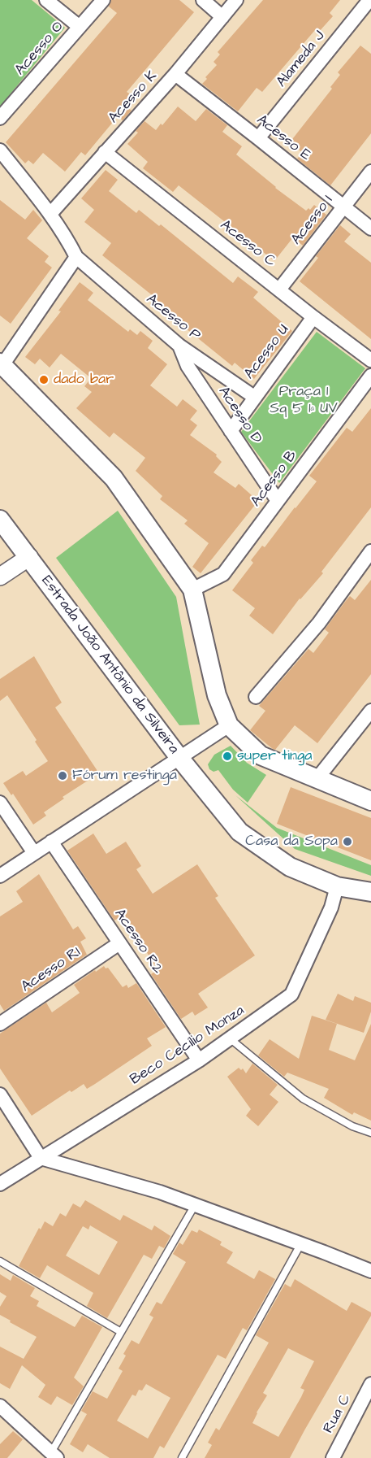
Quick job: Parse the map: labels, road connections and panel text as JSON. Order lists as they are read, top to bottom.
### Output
{
  "streets": {
    "main road": ["Estrada João Antônio da Silveira"],
    "street": [
      "Acesso O",
      "Alameda J",
      "Acesso K",
      "Acesso E",
      "Acesso I",
      "Acesso C",
      "Acesso P",
      "Acesso U",
      "Acesso D",
      "Acesso B",
      "Acesso R2",
      "Acesso R1",
      "Beco Cecílio Monza",
      "Rua C"
    ]
  },
  "crossings": [
    ["Alameda J", "Acesso E"],
    ["Acesso K", "Acesso E"],
    ["Acesso K", "Acesso C"],
    ["Acesso K", "Acesso P"],
    ["Acesso E", "Acesso I"],
    ["Acesso I", "Acesso C"],
    ["Acesso C", "Acesso U"],
    ["Acesso P", "Acesso U"],
    ["Acesso P", "Acesso D"],
    ["Acesso U", "Acesso D"],
    ["Acesso D", "Acesso B"],
    ["Estrada João Antônio da Silveira", "Beco Cecílio Monza"],
    ["Acesso R2", "Acesso R1"],
    ["Acesso R2", "Beco Cecílio Monza"]
  ],
  "parks": ["Praça 1 Sq 5 1ª UV"],
  "places": [
    "dado bar",
    "super tinga",
    "Fórum restinga",
    "Casa da Sopa"
  ]
}
